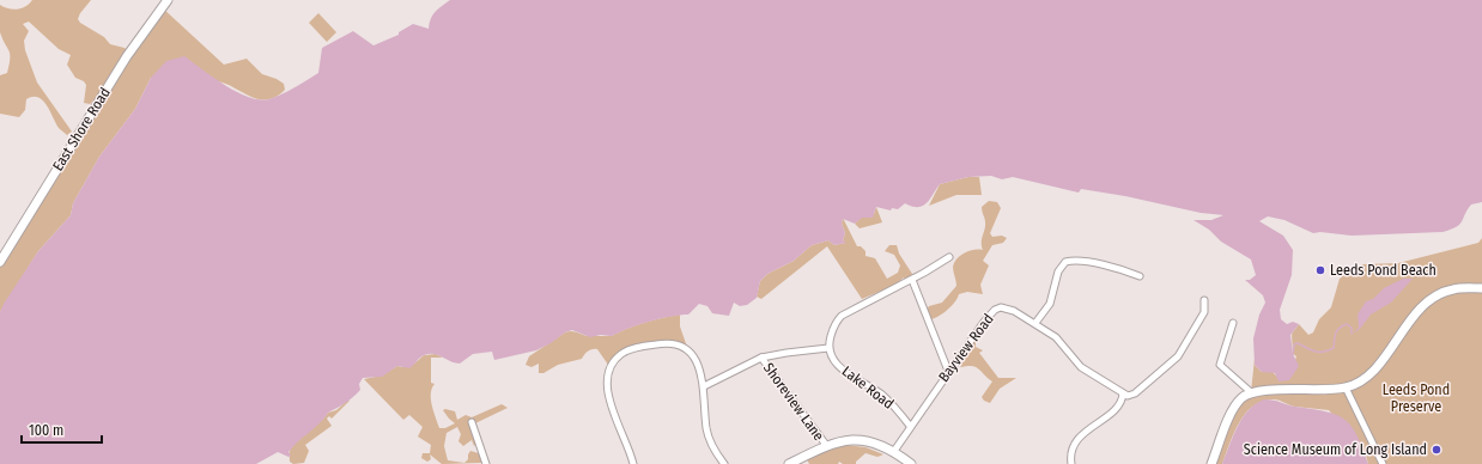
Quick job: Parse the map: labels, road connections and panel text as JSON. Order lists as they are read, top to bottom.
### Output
{
  "streets": {
    "main road": ["East Shore Road"],
    "street": ["Bayview Road", "Lake Road", "Shoreview Lane"]
  },
  "crossings": [
    ["Bayview Road", "Lake Road"]
  ],
  "parks": ["Leeds Pond Preserve"],
  "places": ["Leeds Pond Beach", "Science Museum of Long Island"],
  "scale_bar": "100 m"
}
